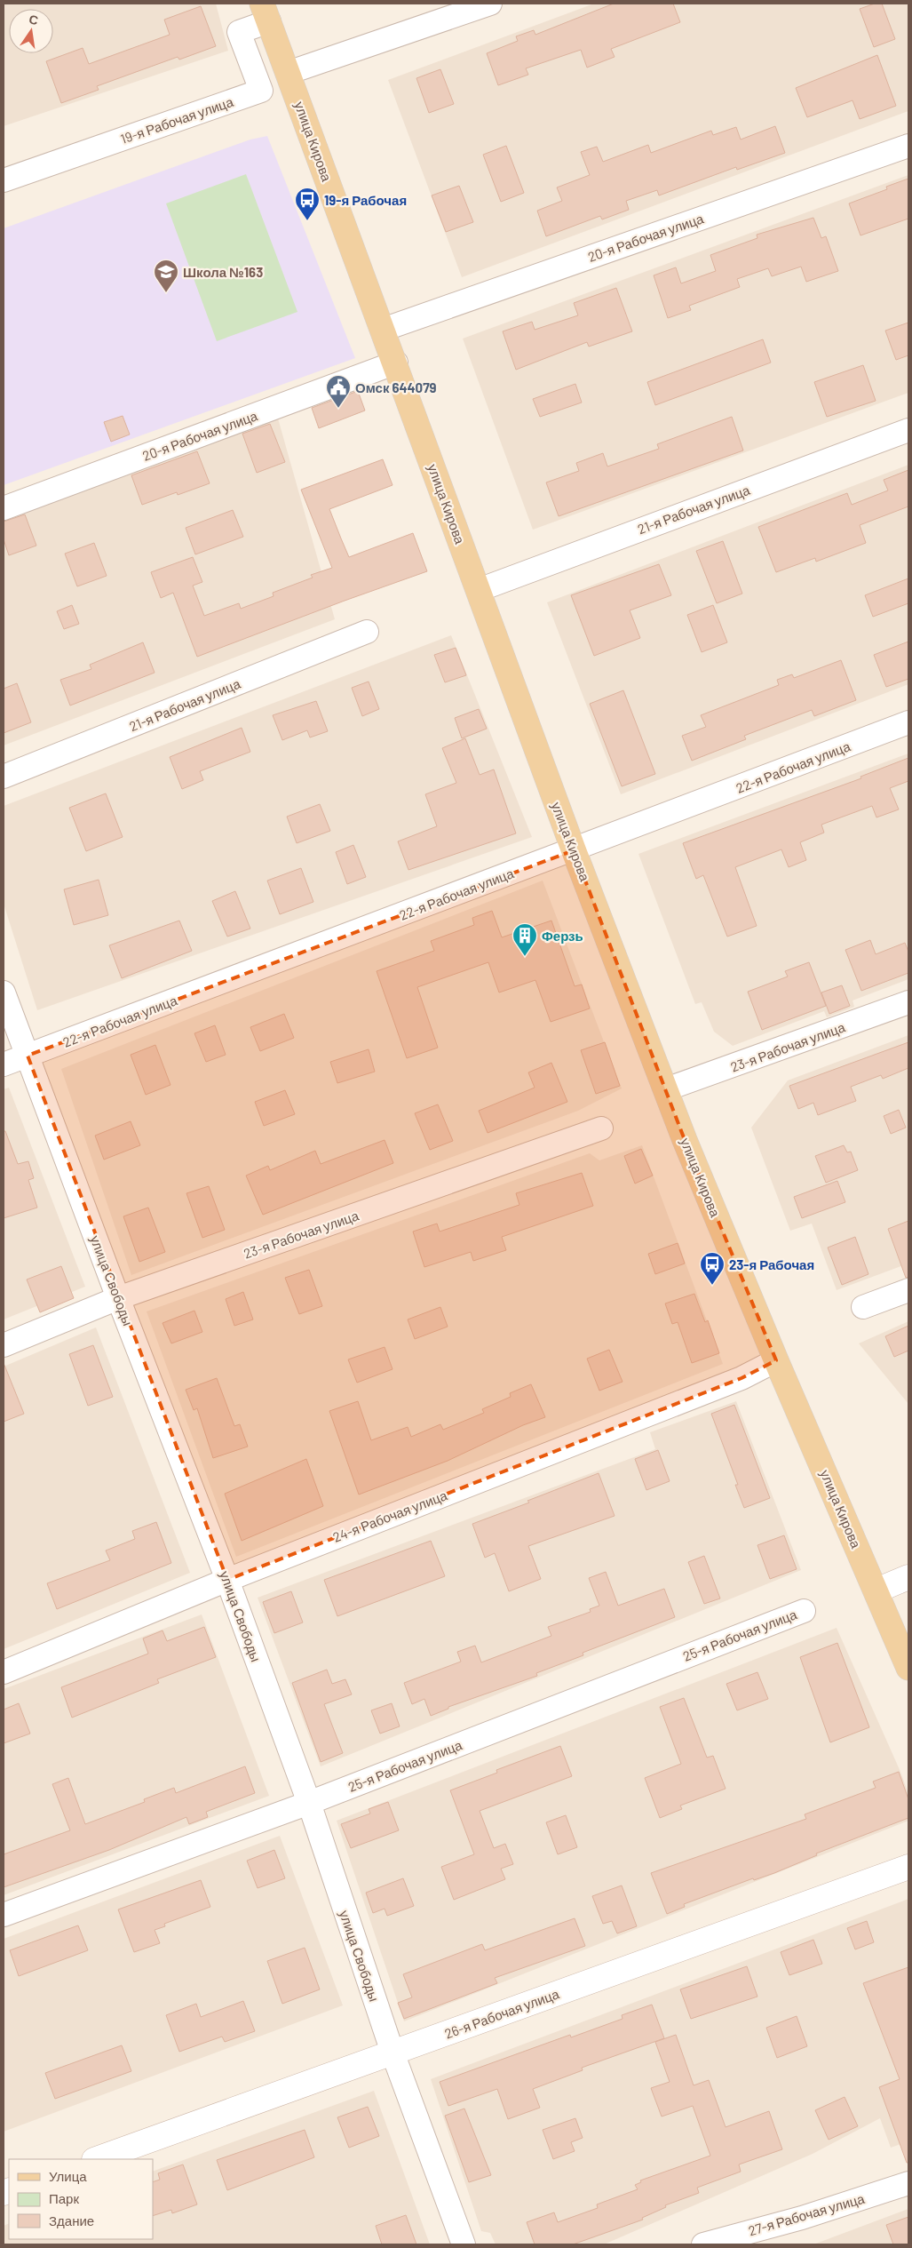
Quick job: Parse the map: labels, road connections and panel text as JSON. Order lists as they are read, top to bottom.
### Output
{
  "streets": {
    "main road": ["улица Кирова", "26-я Рабочая улица"],
    "street": [
      "19-я Рабочая улица",
      "20-я Рабочая улица",
      "21-я Рабочая улица",
      "22-я Рабочая улица",
      "23-я Рабочая улица",
      "улица Свободы",
      "24-я Рабочая улица",
      "25-я Рабочая улица",
      "27-я Рабочая улица"
    ]
  },
  "crossings": [
    ["19-я Рабочая улица", "улица Кирова"],
    ["улица Кирова", "20-я Рабочая улица"],
    ["улица Кирова", "21-я Рабочая улица"],
    ["улица Кирова", "22-я Рабочая улица"],
    ["улица Кирова", "23-я Рабочая улица"],
    ["улица Кирова", "24-я Рабочая улица"],
    ["22-я Рабочая улица", "улица Свободы"],
    ["23-я Рабочая улица", "улица Свободы"],
    ["улица Свободы", "24-я Рабочая улица"],
    ["улица Свободы", "25-я Рабочая улица"],
    ["улица Свободы", "26-я Рабочая улица"]
  ],
  "places": {
    "bus stop": ["19-я Рабочая", "23-я Рабочая"],
    "school or university": ["Школа №163"],
    "public building": ["Омск 644079"],
    "building": ["Ферзь"]
  },
  "legend": ["Улица", "Парк", "Здание"],
  "north": "top"
}
